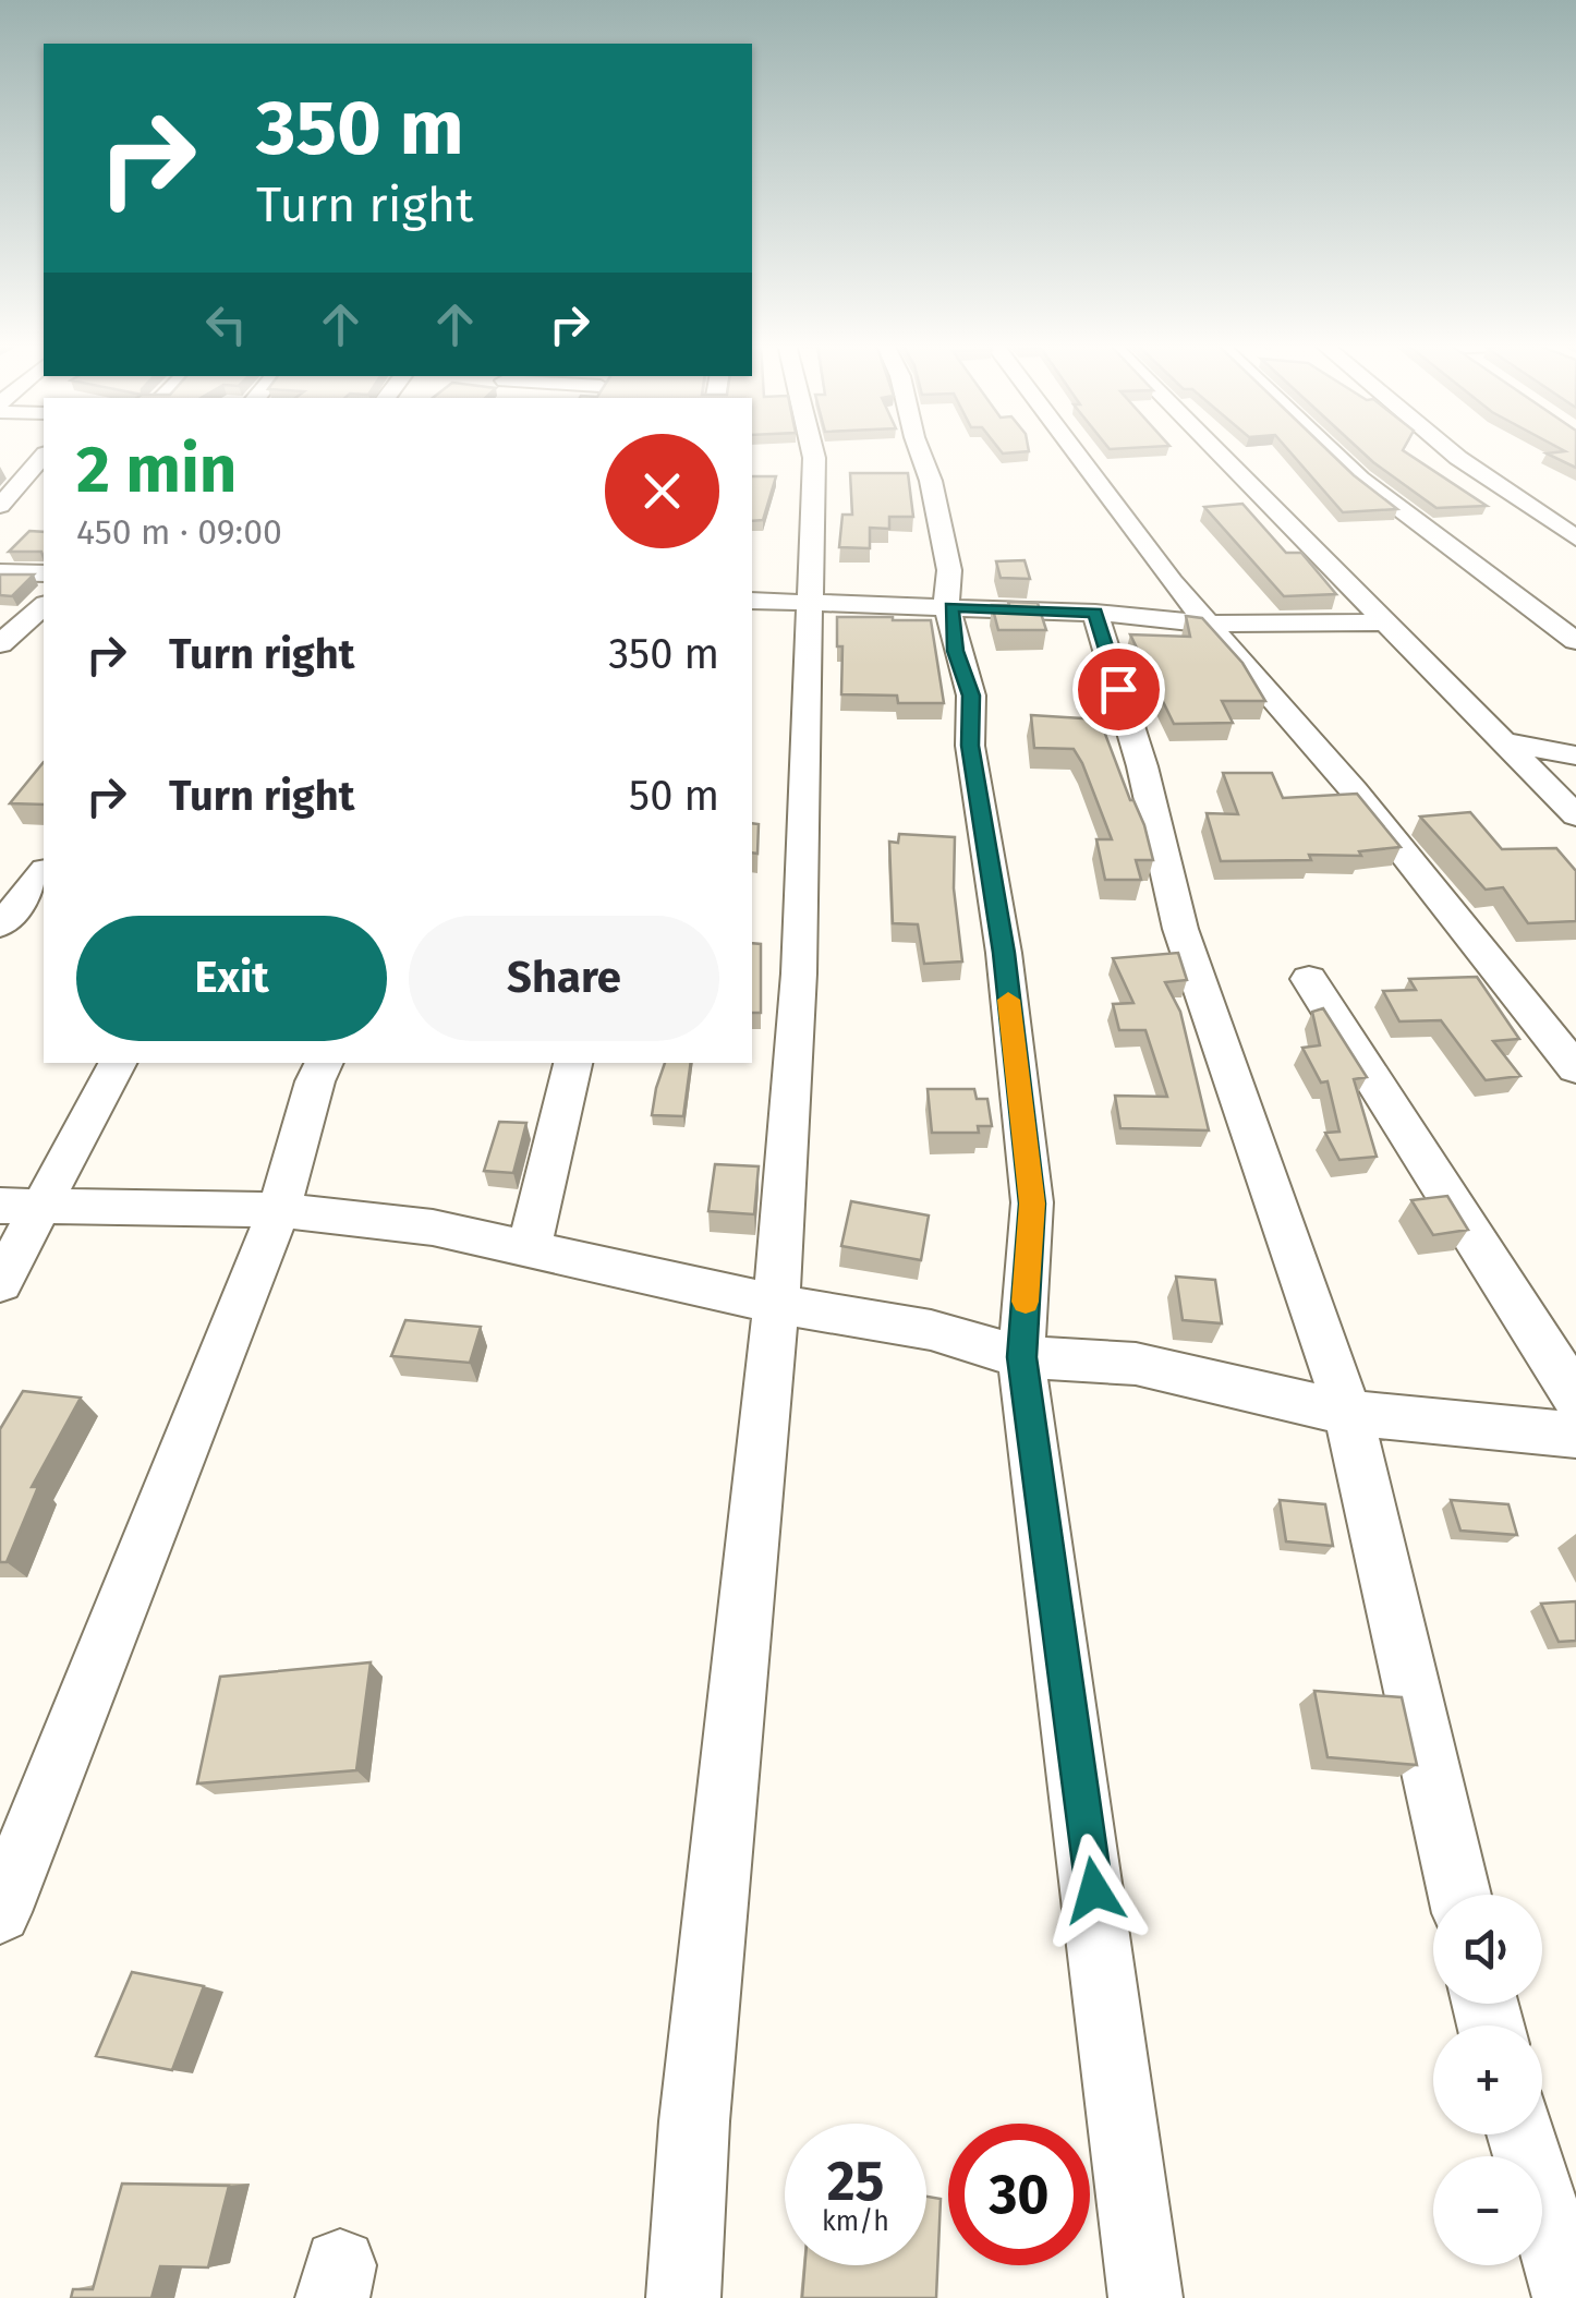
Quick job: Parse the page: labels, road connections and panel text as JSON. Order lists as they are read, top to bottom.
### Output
{
  "page": {
    "turn": ["350 m", "Turn right"],
    "heading": ["2 min", "450 m · 09:00"],
    "list": [
      {
        "name": "Turn right",
        "value": "350 m"
      },
      {
        "name": "Turn right",
        "value": "50 m"
      }
    ],
    "buttons": ["Exit", "Share"],
    "map_buttons": ["+", "−"],
    "speed": "25 km/h",
    "limit": "30"
  }
}
